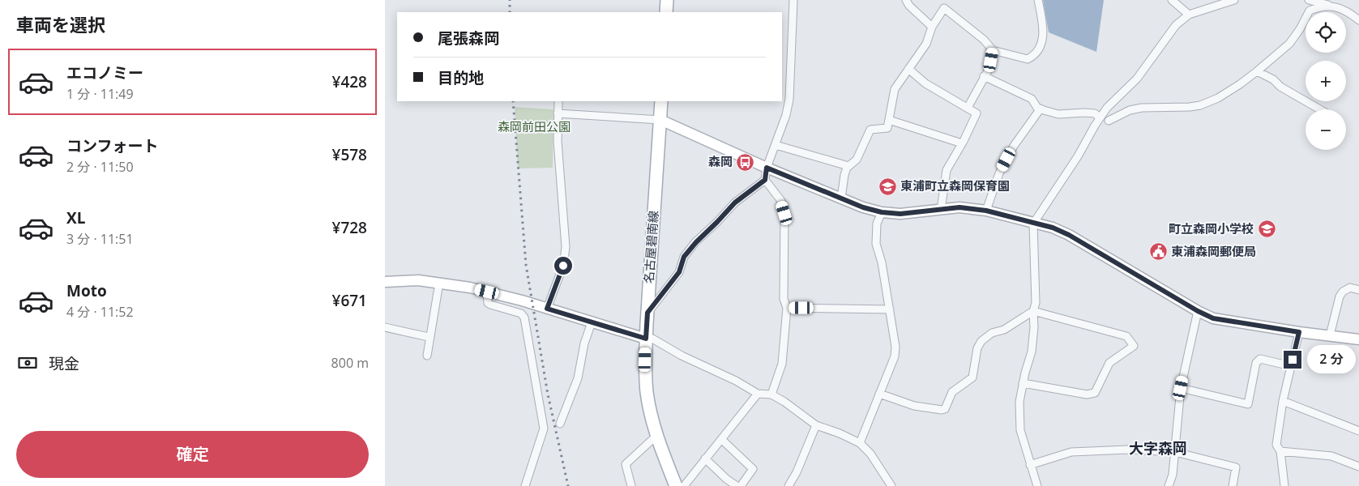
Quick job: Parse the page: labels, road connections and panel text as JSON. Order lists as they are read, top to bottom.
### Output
{
  "streets": {
    "main road": ["名古屋碧南線"]
  },
  "districts": ["大字森岡"],
  "parks": ["森岡前田公園"],
  "places": {
    "bus stop": ["森岡"],
    "school or university": ["東浦町立森岡保育園", "町立森岡小学校"],
    "public building": ["東浦森岡郵便局"]
  },
  "page": {
    "heading": "車両を選択",
    "map_buttons": ["+", "−"],
    "banner": ["尾張森岡", "目的地"],
    "list": [
      {
        "name": "エコノミー",
        "note": "1 分 · 11:49",
        "value": "¥428"
      },
      {
        "name": "コンフォート",
        "note": "2 分 · 11:50",
        "value": "¥578"
      },
      {
        "name": "XL",
        "note": "3 分 · 11:51",
        "value": "¥728"
      },
      {
        "name": "Moto",
        "note": "4 分 · 11:52",
        "value": "¥671"
      }
    ],
    "pay": ["現金", "800 m"],
    "bubble": "2 分",
    "buttons": "確定"
  }
}
